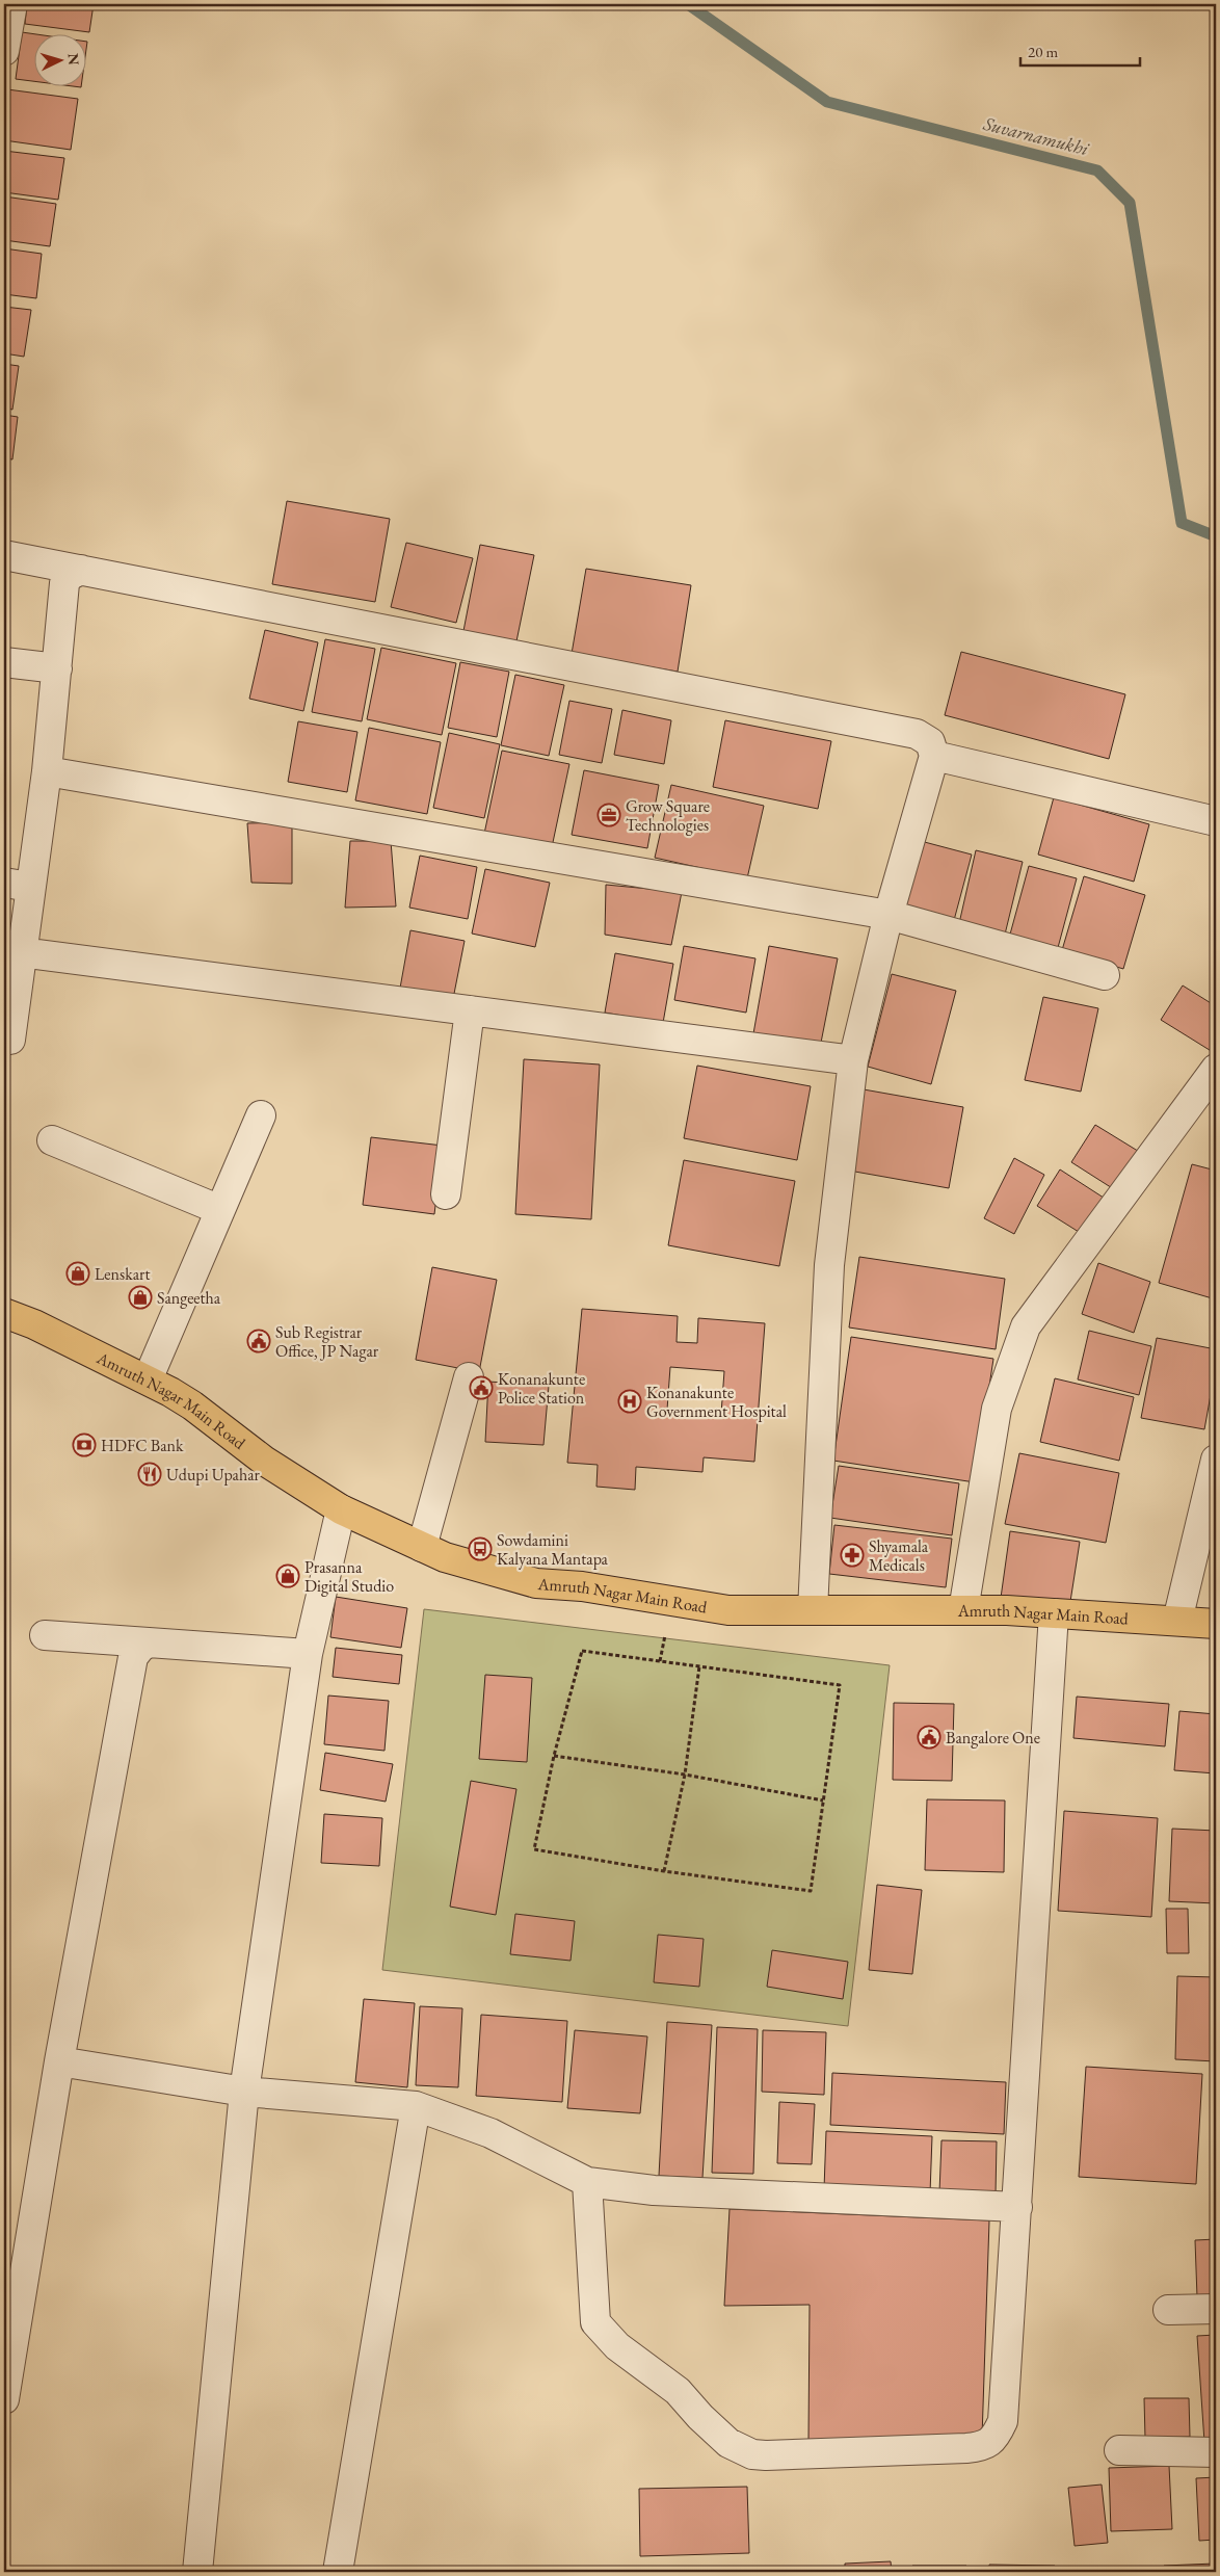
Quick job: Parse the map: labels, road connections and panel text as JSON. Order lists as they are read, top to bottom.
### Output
{
  "streets": {
    "main road": ["Amruth Nagar Main Road"]
  },
  "water": ["Suvarnamukhi"],
  "places": {
    "office": ["Grow Square Technologies"],
    "shop": ["Lenskart", "Sangeetha", "Prasanna Digital Studio"],
    "public building": ["Sub Registrar Office, JP Nagar", "Konanakunte Police Station", "Bangalore One"],
    "hospital": ["Konanakunte Government Hospital"],
    "bank": ["HDFC Bank"],
    "restaurant": ["Udupi Upahar"],
    "bus stop": ["Sowdamini Kalyana Mantapa"],
    "pharmacy": ["Shyamala Medicals"]
  },
  "scale_bar": "20 m",
  "north": "right"
}
